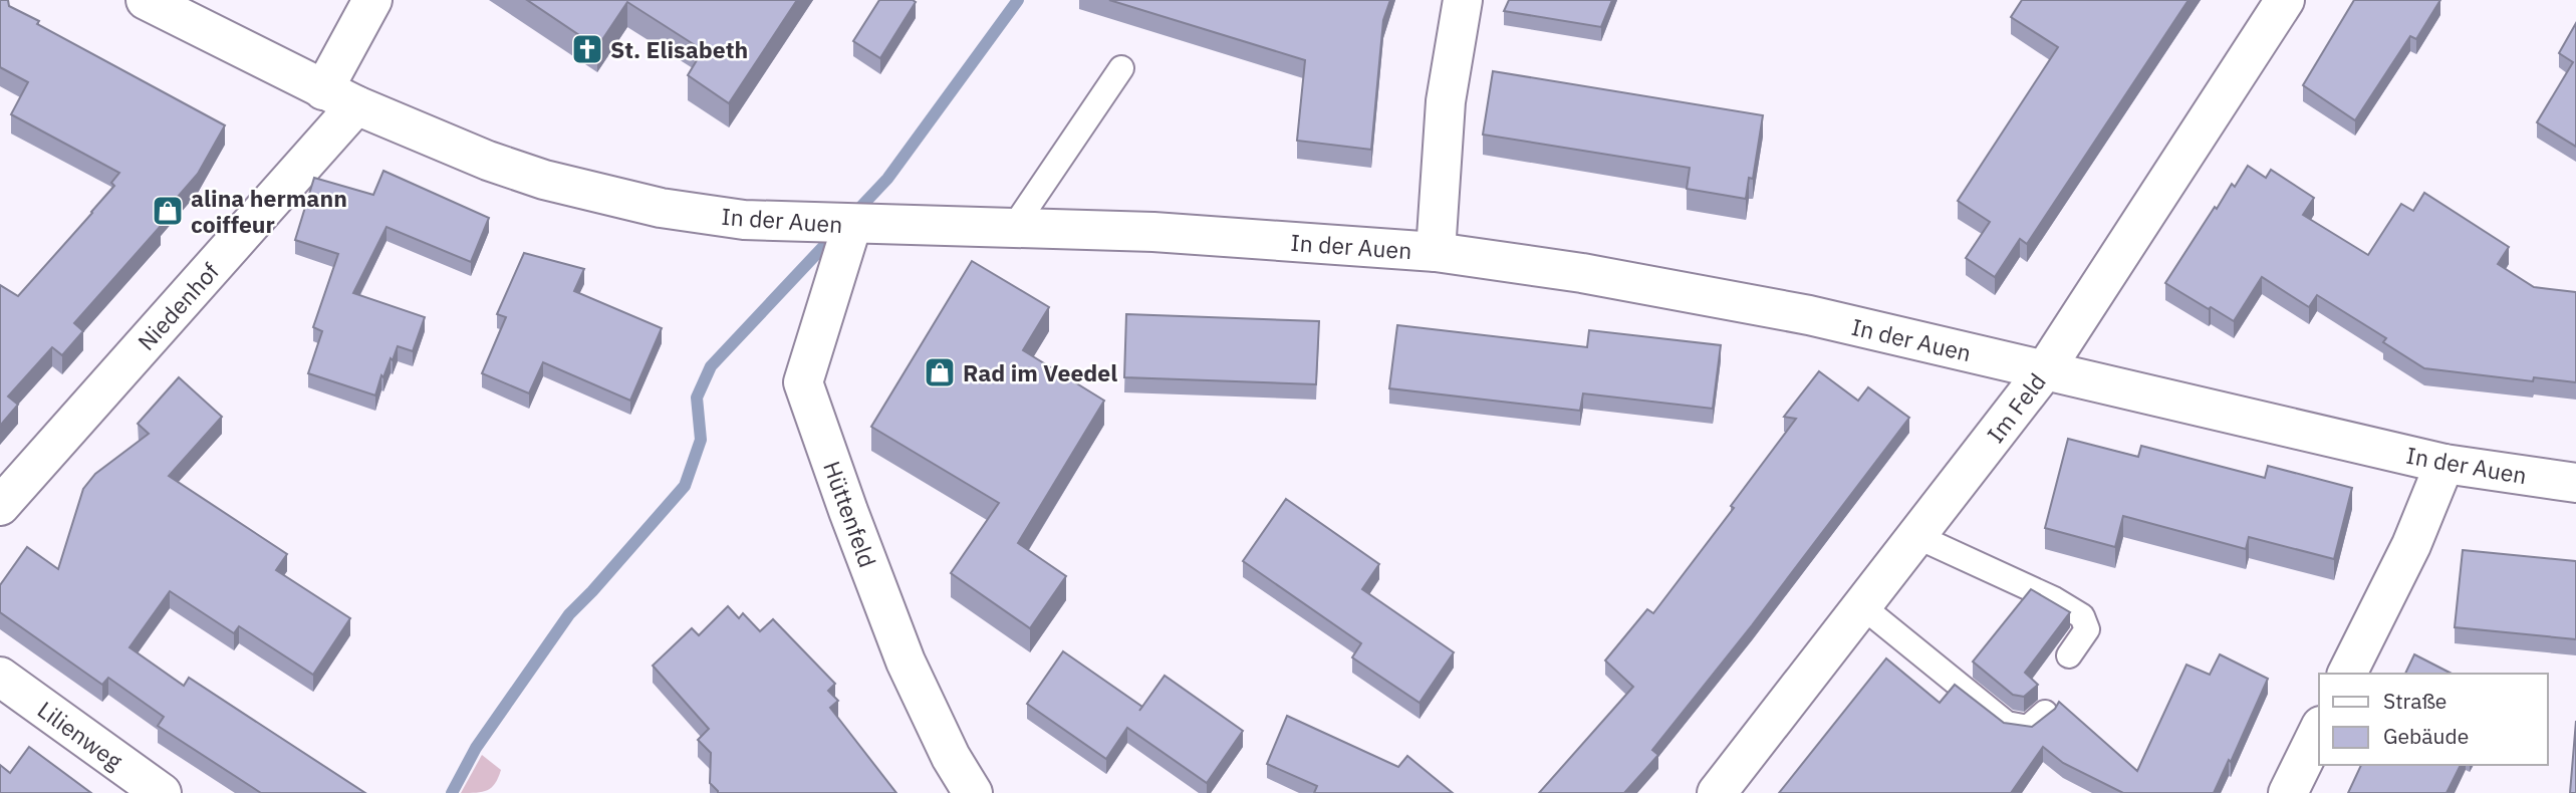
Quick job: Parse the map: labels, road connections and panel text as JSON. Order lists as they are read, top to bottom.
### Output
{
  "streets": {
    "street": [
      "In der Auen",
      "Niedenhof",
      "Im Feld",
      "Hüttenfeld",
      "Lilienweg"
    ]
  },
  "crossings": [
    ["In der Auen", "Niedenhof"],
    ["In der Auen", "Im Feld"],
    ["In der Auen", "Hüttenfeld"]
  ],
  "places": {
    "church": ["St. Elisabeth"],
    "shop": ["alina hermann coiffeur", "Rad im Veedel"]
  },
  "legend": ["Straße", "Gebäude"]
}
